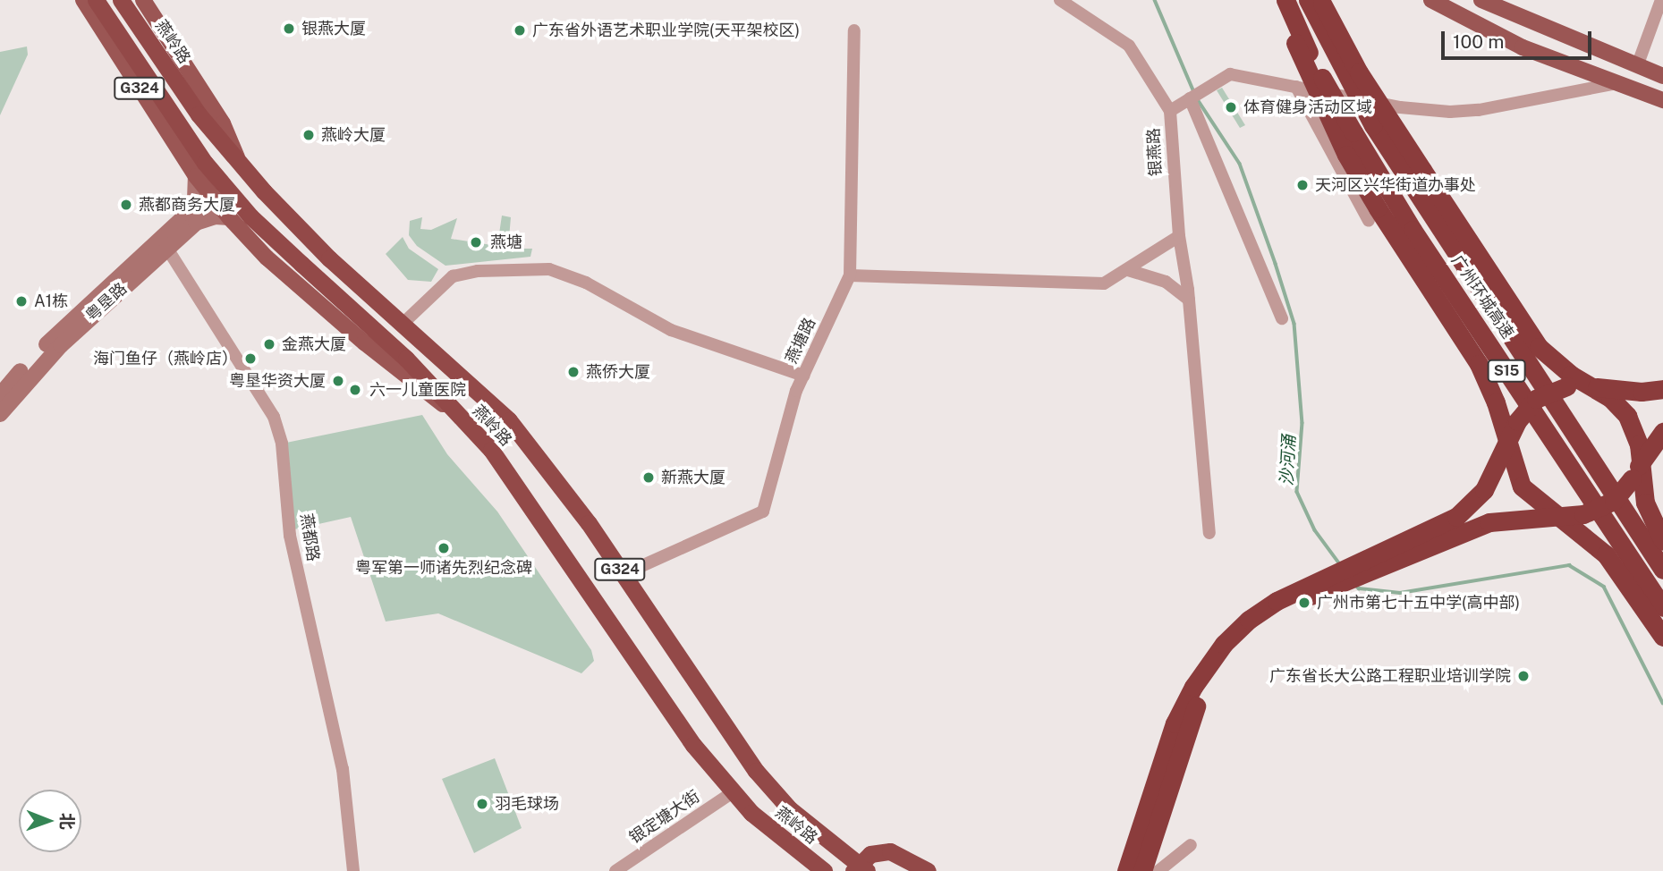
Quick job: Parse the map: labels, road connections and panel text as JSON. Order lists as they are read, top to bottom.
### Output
{
  "streets": {
    "highway": [
      "燕岭路",
      "G324",
      "广州环城高速",
      "S15"
    ],
    "main road": ["粤垦路"],
    "street": [
      "银燕路",
      "燕塘路",
      "燕都路",
      "银定塘大街"
    ]
  },
  "crossings": [
    ["燕岭路", "粤垦路"],
    ["燕岭路", "燕塘路"],
    ["燕岭路", "银定塘大街"],
    ["粤垦路", "燕都路"]
  ],
  "water": ["沙河涌"],
  "places": [
    "银燕大厦",
    "广东省外语艺术职业学院(天平架校区)",
    "体育健身活动区域",
    "燕岭大厦",
    "天河区兴华街道办事处",
    "燕都商务大厦",
    "燕塘",
    "A1栋",
    "金燕大厦",
    "海门鱼仔（燕岭店）",
    "燕侨大厦",
    "粤垦华资大厦",
    "六一儿童医院",
    "新燕大厦",
    "粤军第一师诸先烈纪念碑",
    "广州市第七十五中学(高中部)",
    "广东省长大公路工程职业培训学院",
    "羽毛球场"
  ],
  "scale_bar": "100 m",
  "north": "right"
}
